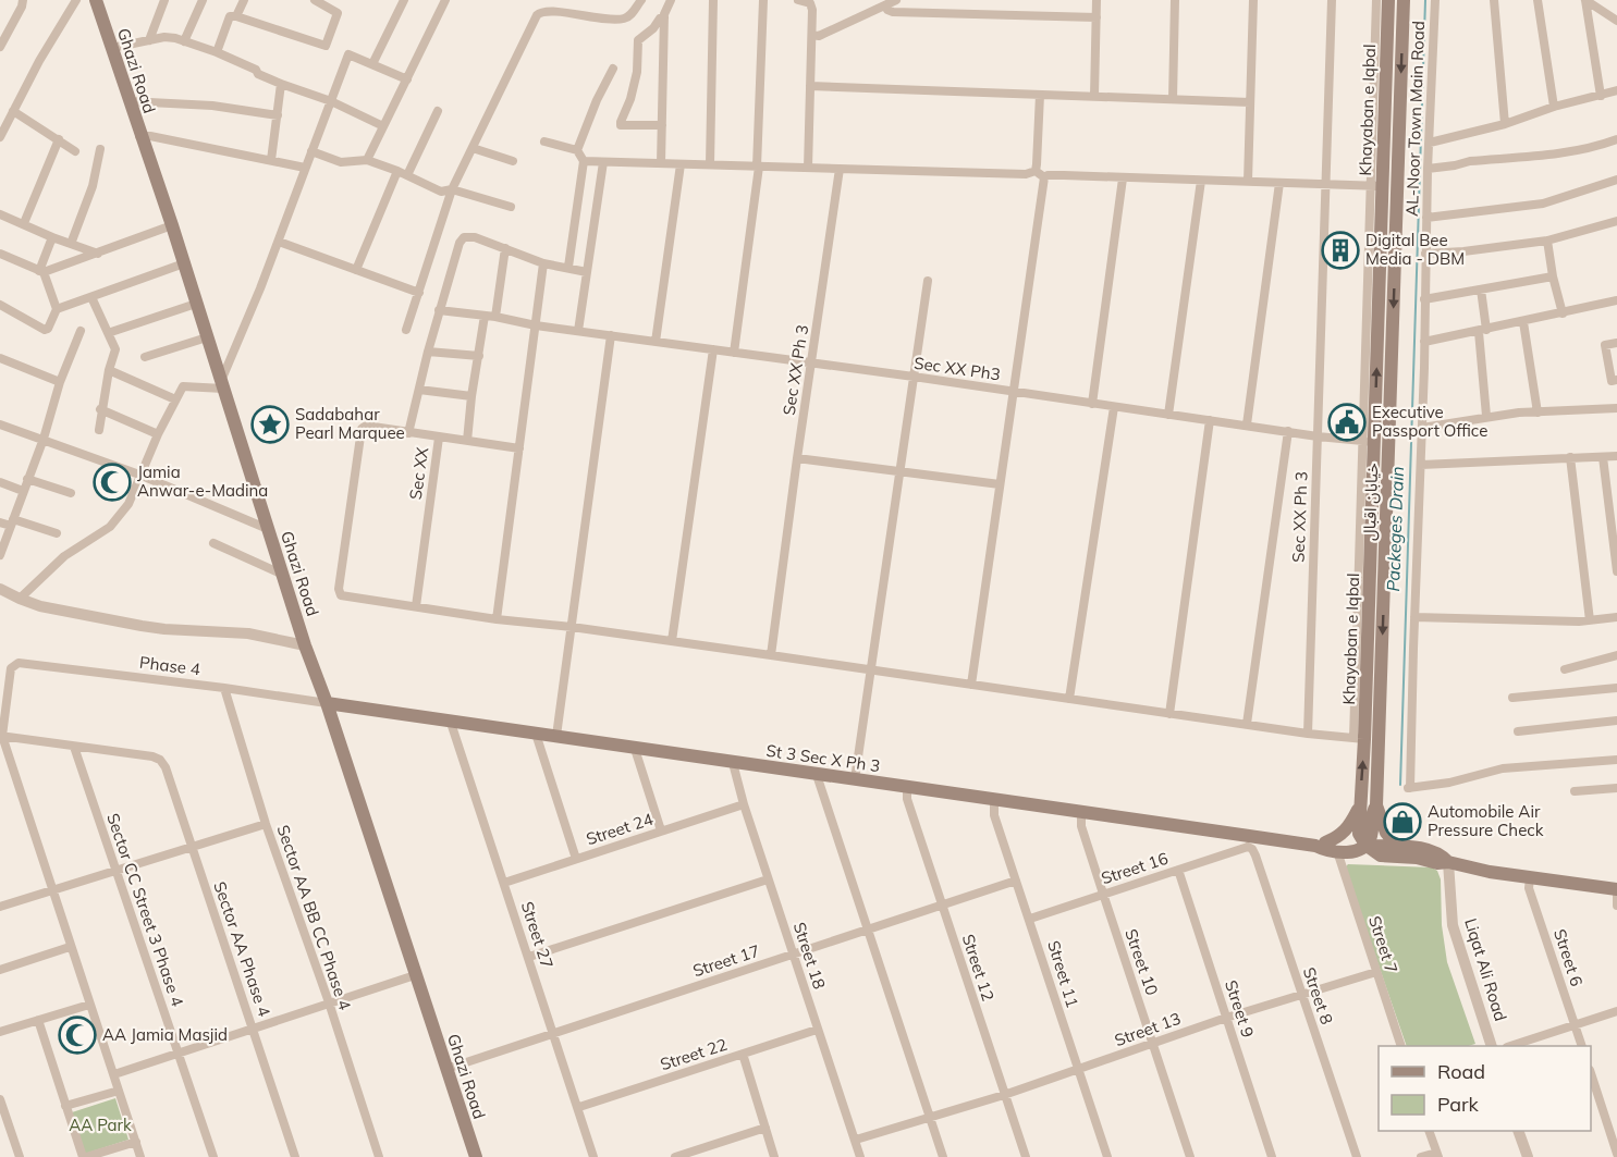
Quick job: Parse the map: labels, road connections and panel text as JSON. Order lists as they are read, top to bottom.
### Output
{
  "streets": {
    "main road": [
      "Ghazi Road",
      "Khayaban e Iqbal",
      "خیابان اقبال",
      "St 3 Sec X Ph 3"
    ],
    "street": [
      "AL-Noor Town Main Road",
      "Sec XX Ph3",
      "Sec XX Ph 3",
      "Sec XX",
      "Phase 4",
      "Street 24",
      "Street 16",
      "Sector CC Street 3 Phase 4",
      "Sector AA BB CC Phase 4",
      "Street 27",
      "Street 7",
      "Sector AA Phase 4",
      "Street 18",
      "Street 6",
      "Street 17",
      "Street 10",
      "Street 12",
      "Liqat Ali Road",
      "Street 11",
      "Street 8",
      "Street 9",
      "Street 13",
      "Street 22"
    ]
  },
  "crossings": [
    ["Ghazi Road", "Phase 4"],
    ["Ghazi Road", "St 3 Sec X Ph 3"],
    ["Ghazi Road", "Street 17"],
    ["Khayaban e Iqbal", "Sec XX Ph3"],
    ["Khayaban e Iqbal", "خیابان اقبال"],
    ["Khayaban e Iqbal", "St 3 Sec X Ph 3"],
    ["Sec XX Ph3", "Sec XX Ph 3"],
    ["خیابان اقبال", "St 3 Sec X Ph 3"],
    ["Phase 4", "St 3 Sec X Ph 3"],
    ["Phase 4", "Sector AA BB CC Phase 4"],
    ["St 3 Sec X Ph 3", "Street 16"],
    ["St 3 Sec X Ph 3", "Street 27"],
    ["St 3 Sec X Ph 3", "Street 7"],
    ["St 3 Sec X Ph 3", "Street 18"],
    ["St 3 Sec X Ph 3", "Street 10"],
    ["St 3 Sec X Ph 3", "Street 12"],
    ["St 3 Sec X Ph 3", "Street 11"],
    ["St 3 Sec X Ph 3", "Street 8"],
    ["Street 24", "Street 27"],
    ["Street 24", "Street 18"],
    ["Street 16", "Street 10"],
    ["Street 16", "Street 11"],
    ["Street 16", "Street 8"],
    ["Street 16", "Street 9"],
    ["Sector CC Street 3 Phase 4", "Sector AA Phase 4"],
    ["Street 27", "Street 17"],
    ["Street 27", "Street 22"],
    ["Street 7", "Street 13"],
    ["Street 18", "Street 17"],
    ["Street 18", "Street 13"],
    ["Street 18", "Street 22"],
    ["Street 17", "Street 12"],
    ["Street 17", "Street 11"],
    ["Street 10", "Street 13"],
    ["Street 12", "Street 13"],
    ["Street 11", "Street 13"],
    ["Street 8", "Street 13"],
    ["Street 9", "Street 13"]
  ],
  "one_way": ["خیابان اقبال"],
  "water": ["Packeges Drain"],
  "parks": ["AA Park"],
  "places": {
    "building": ["Digital Bee Media - DBM"],
    "public building": ["Executive Passport Office"],
    "place": ["Sadabahar Pearl Marquee"],
    "mosque": ["Jamia Anwar-e-Madina", "AA Jamia Masjid"],
    "shop": ["Automobile Air Pressure Check"]
  },
  "legend": ["Road", "Park"]
}
